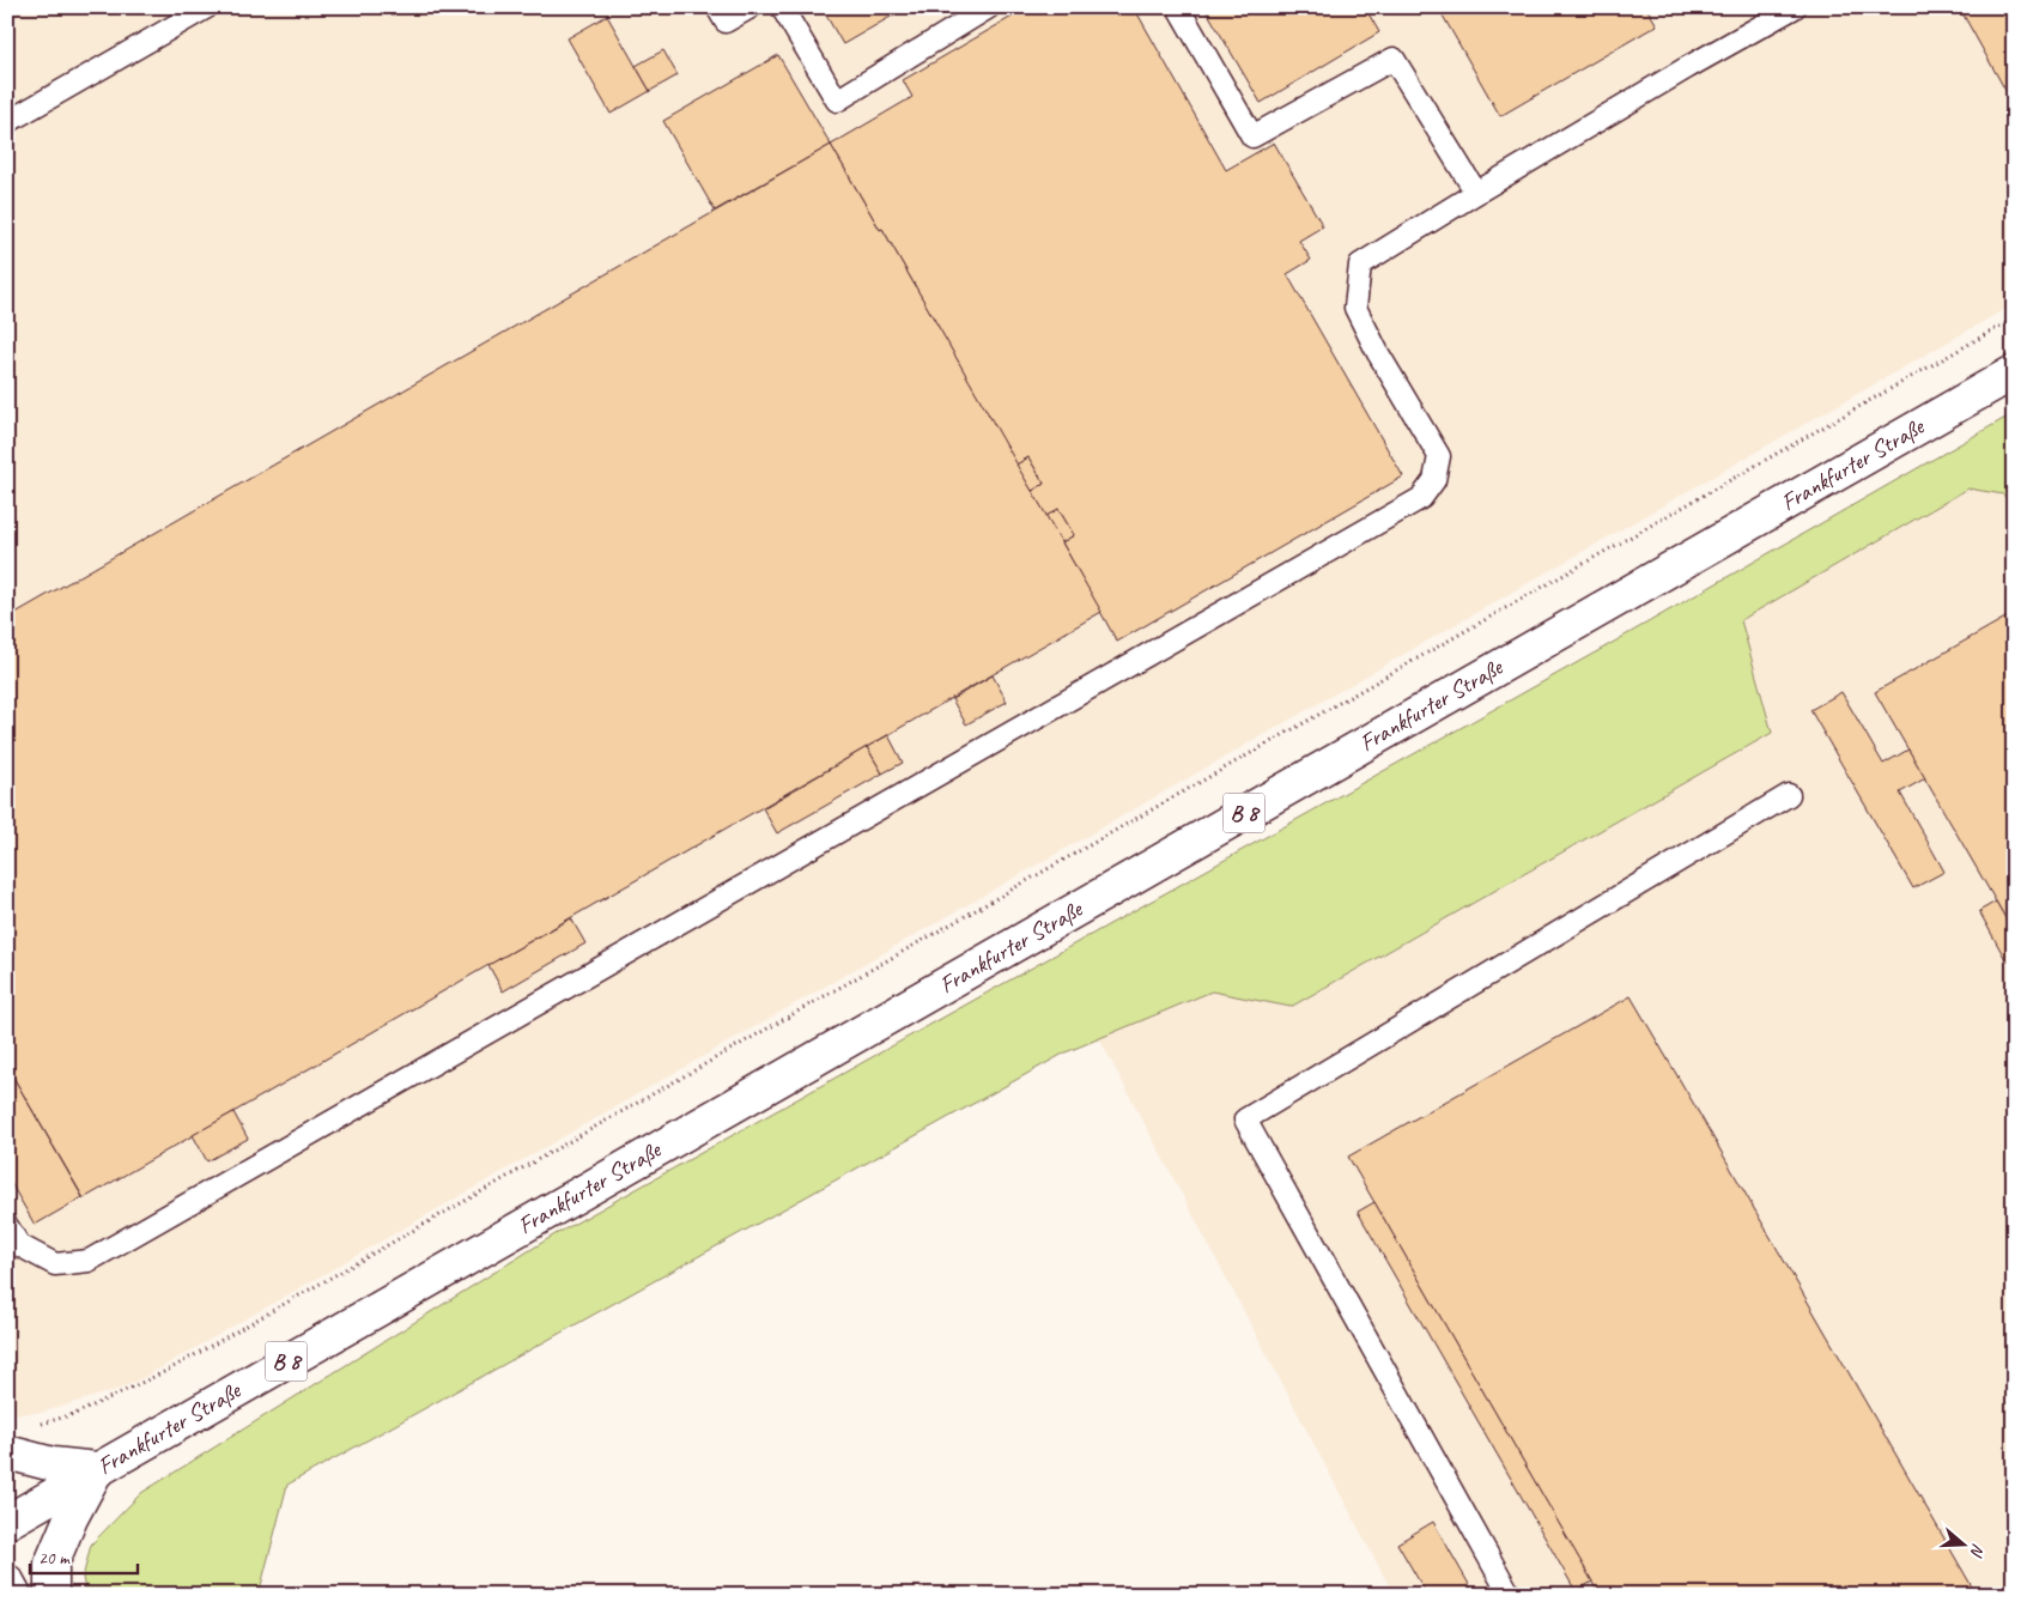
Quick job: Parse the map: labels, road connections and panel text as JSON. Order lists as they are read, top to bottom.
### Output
{
  "streets": {
    "main road": ["Frankfurter Straße", "B 8"]
  },
  "scale_bar": "20 m",
  "north": "right"
}
